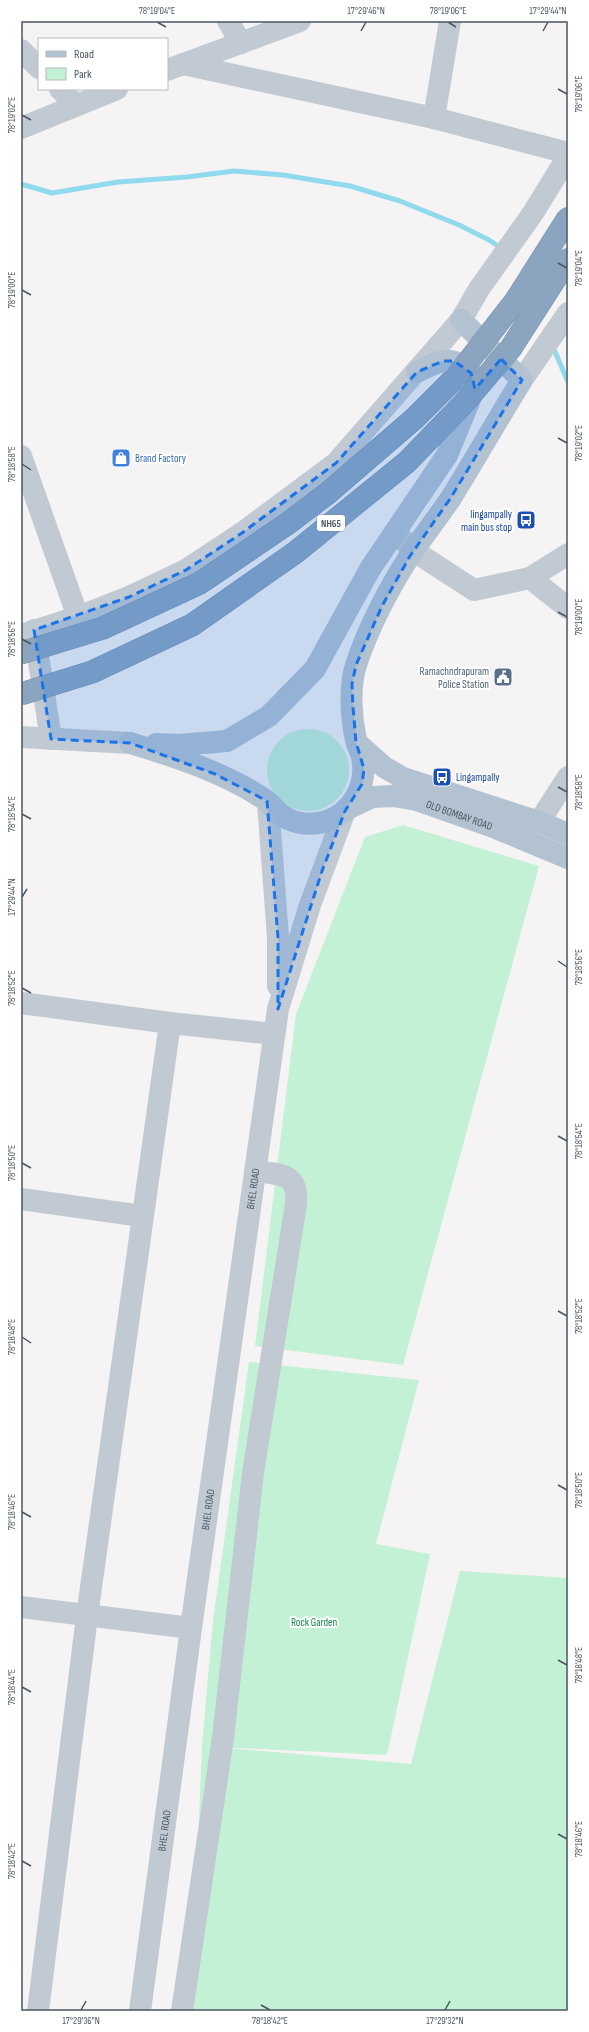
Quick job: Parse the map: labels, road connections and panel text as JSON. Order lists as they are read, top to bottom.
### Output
{
  "streets": {
    "highway": ["NH65"],
    "main road": ["OLD BOMBAY ROAD"],
    "street": ["BHEL ROAD"]
  },
  "parks": ["Rock Garden"],
  "places": {
    "shop": ["Brand Factory"],
    "bus stop": ["lingampally main bus stop", "Lingampally"],
    "public building": ["Ramachndrapuram Police Station"]
  },
  "legend": ["Road", "Park"],
  "coordinates": [
    "78°19'04\"E",
    "17°29'46\"N",
    "78°19'06\"E",
    "17°29'44\"N",
    "78°19'02\"E",
    "78°19'00\"E",
    "78°18'58\"E",
    "78°18'56\"E",
    "78°18'54\"E",
    "78°18'52\"E",
    "78°18'50\"E",
    "78°18'48\"E",
    "78°18'46\"E",
    "78°18'44\"E",
    "78°18'42\"E",
    "17°29'36\"N",
    "17°29'32\"N"
  ]
}
